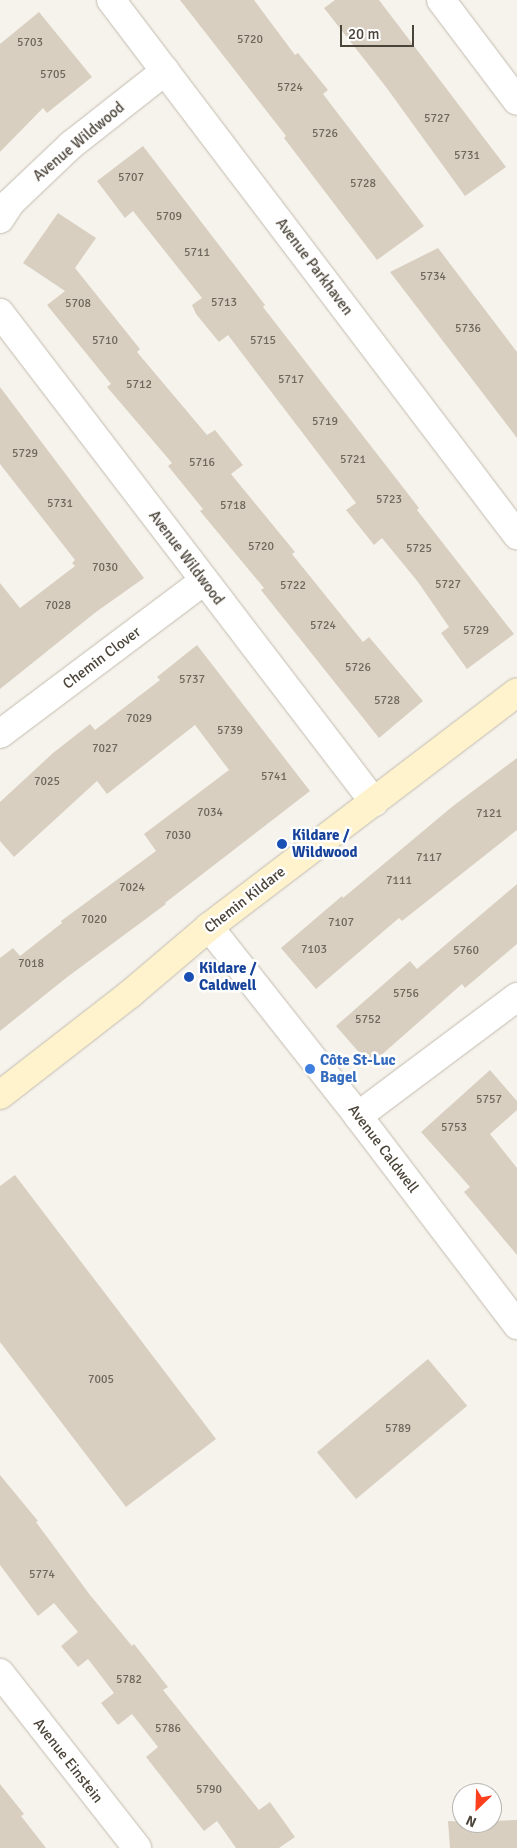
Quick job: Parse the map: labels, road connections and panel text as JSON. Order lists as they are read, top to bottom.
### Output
{
  "streets": {
    "street": [
      "Avenue Wildwood",
      "Avenue Parkhaven",
      "Chemin Clover",
      "Chemin Kildare",
      "Avenue Caldwell",
      "Avenue Einstein"
    ]
  },
  "crossings": [
    ["Avenue Wildwood", "Avenue Parkhaven"],
    ["Avenue Wildwood", "Chemin Clover"],
    ["Avenue Wildwood", "Chemin Kildare"],
    ["Chemin Kildare", "Avenue Caldwell"]
  ],
  "places": ["Kildare / Wildwood", "Kildare / Caldwell", "Côte St-Luc Bagel"],
  "house_numbers": [
    "5720",
    "5703",
    "5705",
    "5724",
    "5727",
    "5726",
    "5731",
    "5707",
    "5728",
    "5709",
    "5711",
    "5734",
    "5713",
    "5708",
    "5736",
    "5710",
    "5715",
    "5717",
    "5712",
    "5719",
    "5729",
    "5721",
    "5716",
    "5723",
    "5731",
    "5718",
    "5720",
    "5725",
    "7030",
    "5727",
    "5722",
    "7028",
    "5724",
    "5729",
    "5726",
    "5737",
    "5728",
    "7029",
    "5739",
    "7027",
    "5741",
    "7025",
    "7034",
    "7121",
    "7030",
    "7117",
    "7111",
    "7024",
    "7020",
    "7107",
    "7103",
    "5760",
    "7018",
    "5756",
    "5752",
    "5757",
    "5753",
    "7005",
    "5789",
    "5774",
    "5782",
    "5786",
    "5790"
  ],
  "scale_bar": "20 m",
  "north": "bottom left"
}
